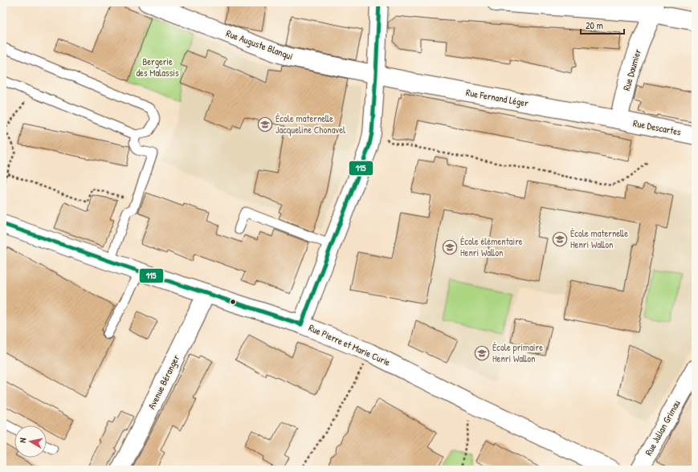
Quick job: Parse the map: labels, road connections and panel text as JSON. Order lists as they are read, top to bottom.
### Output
{
  "streets": {
    "street": [
      "Rue Auguste Blanqui",
      "Rue Daumier",
      "Rue Fernand Léger",
      "Rue Descartes",
      "Rue Pierre et Marie Curie",
      "Avenue Béranger",
      "Rue Julian Grimau"
    ]
  },
  "crossings": [
    ["Rue Auguste Blanqui", "Rue Fernand Léger"],
    ["Rue Daumier", "Rue Fernand Léger"],
    ["Rue Daumier", "Rue Descartes"],
    ["Rue Fernand Léger", "Rue Descartes"],
    ["Rue Pierre et Marie Curie", "Avenue Béranger"]
  ],
  "parks": ["Bergerie des Malassis"],
  "places": {
    "school or university": [
      "École maternelle Jacqueline Chonavel",
      "École maternelle Henri Wallon",
      "École élémentaire Henri Wallon",
      "École primaire Henri Wallon"
    ]
  },
  "lines": ["transit line 115"],
  "scale_bar": "20 m",
  "north": "left"
}
